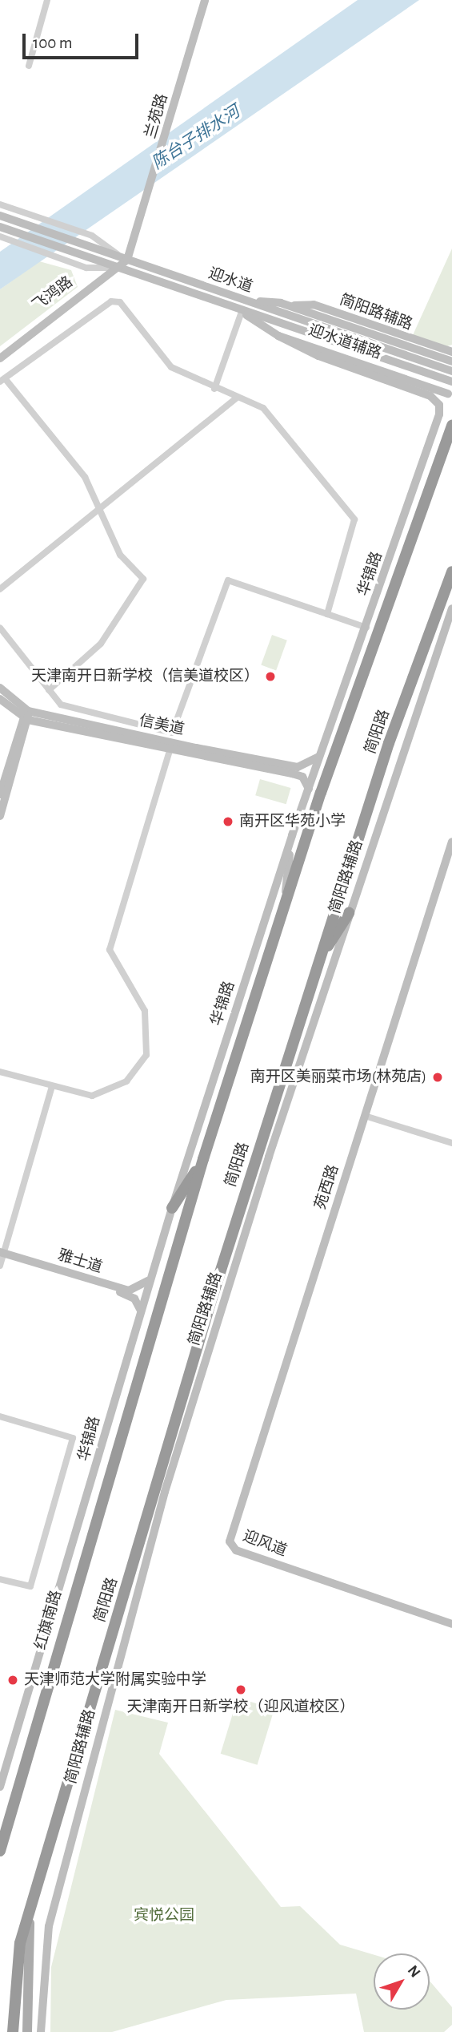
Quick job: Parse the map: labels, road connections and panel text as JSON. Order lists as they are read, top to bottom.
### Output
{
  "streets": {
    "highway": ["简阳路", "红旗南路"],
    "street": [
      "兰苑路",
      "迎水道",
      "飞鸿路",
      "简阳路辅路",
      "迎水道辅路",
      "华锦路",
      "信美道",
      "苑西路",
      "雅士道",
      "迎风道"
    ]
  },
  "crossings": [
    ["兰苑路", "迎水道"],
    ["兰苑路", "飞鸿路"],
    ["迎水道", "飞鸿路"],
    ["迎水道", "迎水道辅路"],
    ["简阳路辅路", "迎水道辅路"],
    ["迎水道辅路", "华锦路"],
    ["华锦路", "信美道"],
    ["华锦路", "雅士道"],
    ["简阳路", "红旗南路"],
    ["苑西路", "迎风道"]
  ],
  "water": ["陈台子排水河"],
  "parks": ["宾悦公园"],
  "places": [
    "天津南开日新学校（信美道校区）",
    "南开区华苑小学",
    "南开区美丽菜市场(林苑店)",
    "天津师范大学附属实验中学",
    "天津南开日新学校（迎风道校区）"
  ],
  "scale_bar": "100 m",
  "north": "top right"
}
